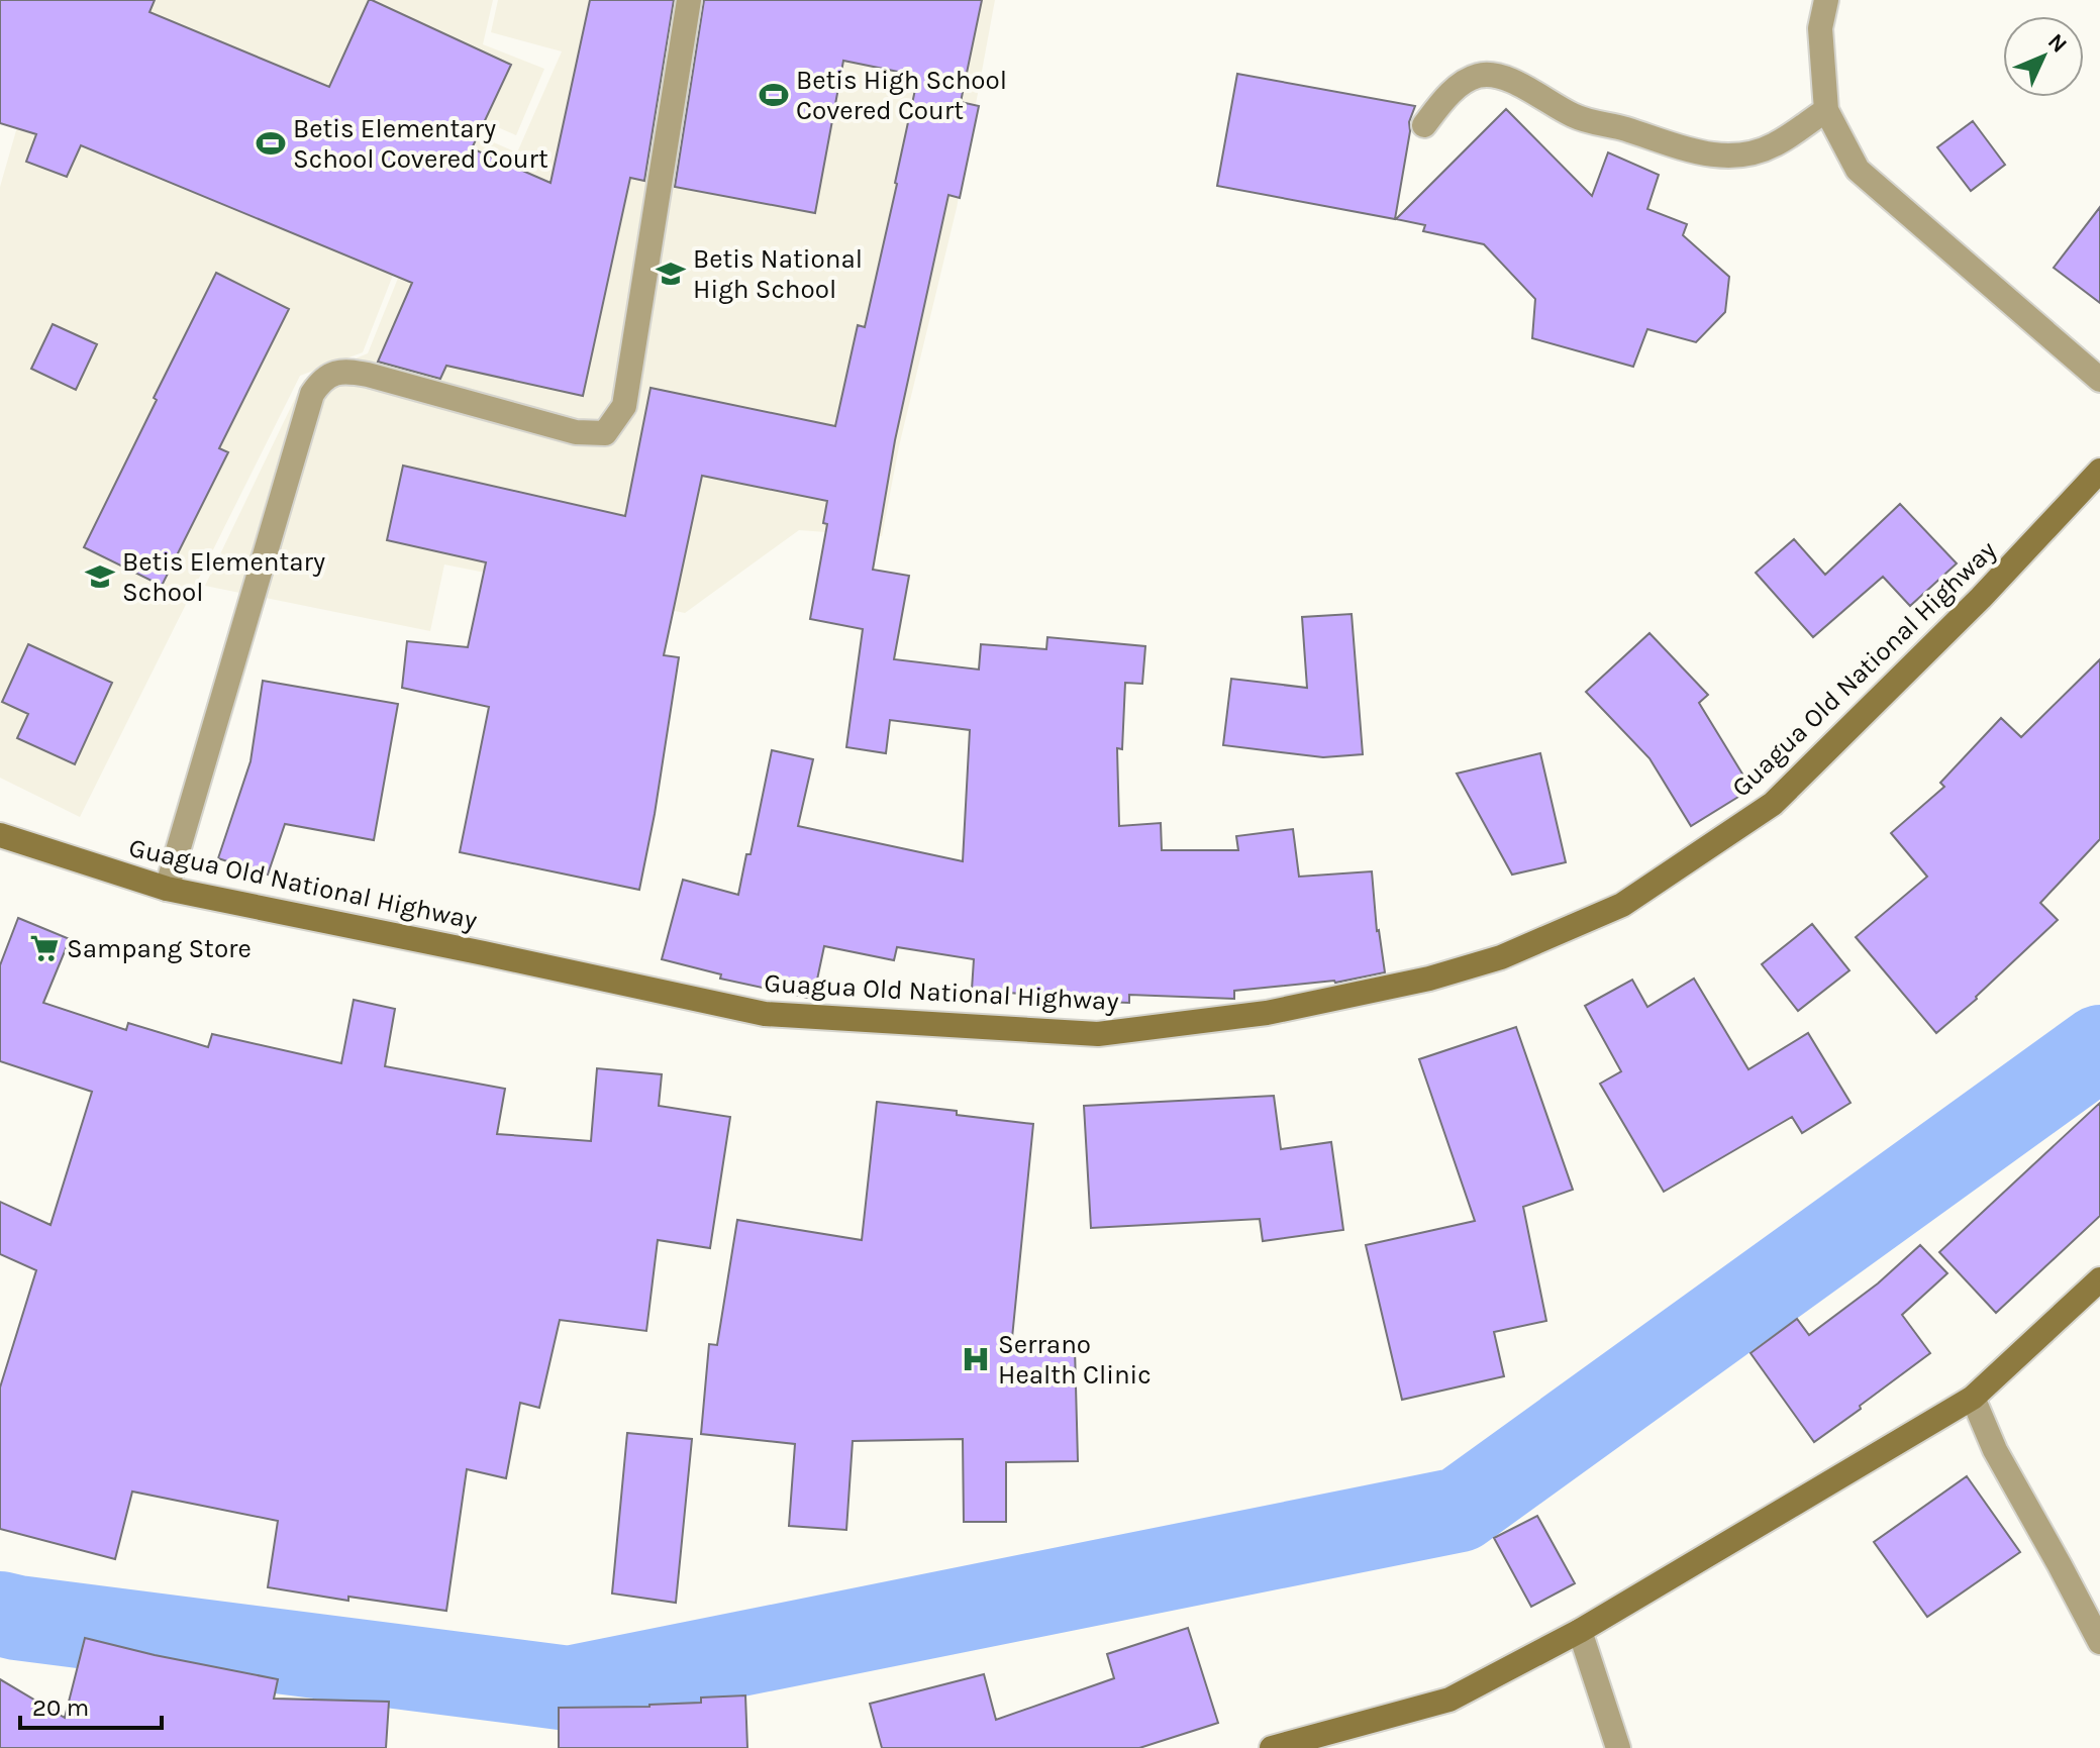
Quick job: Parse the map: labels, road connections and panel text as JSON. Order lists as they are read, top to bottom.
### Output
{
  "streets": {
    "main road": ["Guagua Old National Highway"]
  },
  "places": {
    "sports": ["Betis High School Covered Court", "Betis Elementary School Covered Court"],
    "school or university": ["Betis National High School", "Betis Elementary School"],
    "supermarket": ["Sampang Store"],
    "hospital": ["Serrano Health Clinic"]
  },
  "scale_bar": "20 m",
  "north": "top right"
}
